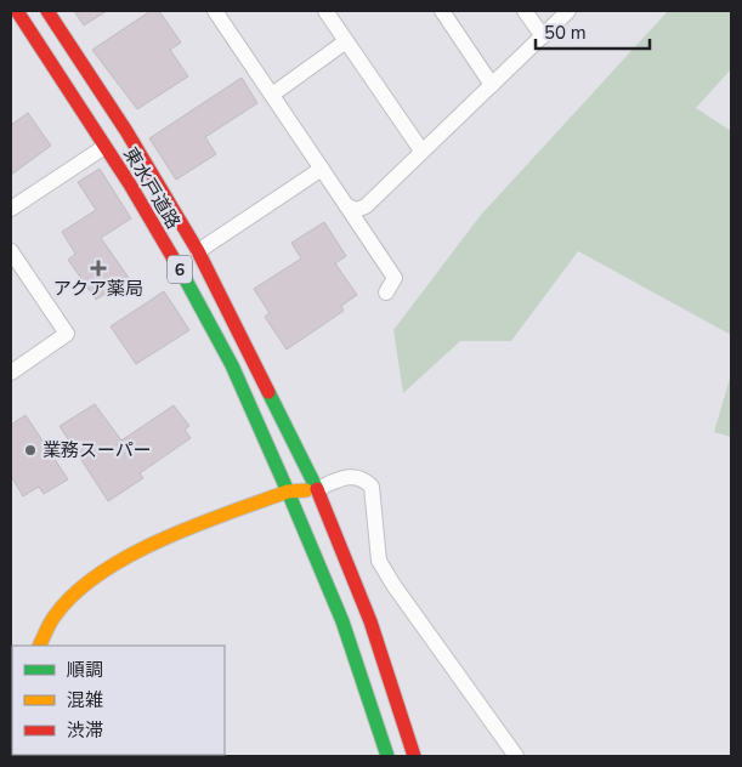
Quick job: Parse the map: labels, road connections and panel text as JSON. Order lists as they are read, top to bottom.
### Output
{
  "streets": {
    "main road": ["東水戸道路", "6"]
  },
  "places": {
    "health": ["アクア薬局"],
    "other": ["業務スーパー"]
  },
  "legend": ["順調", "混雑", "渋滞"],
  "scale_bar": "50 m"
}
